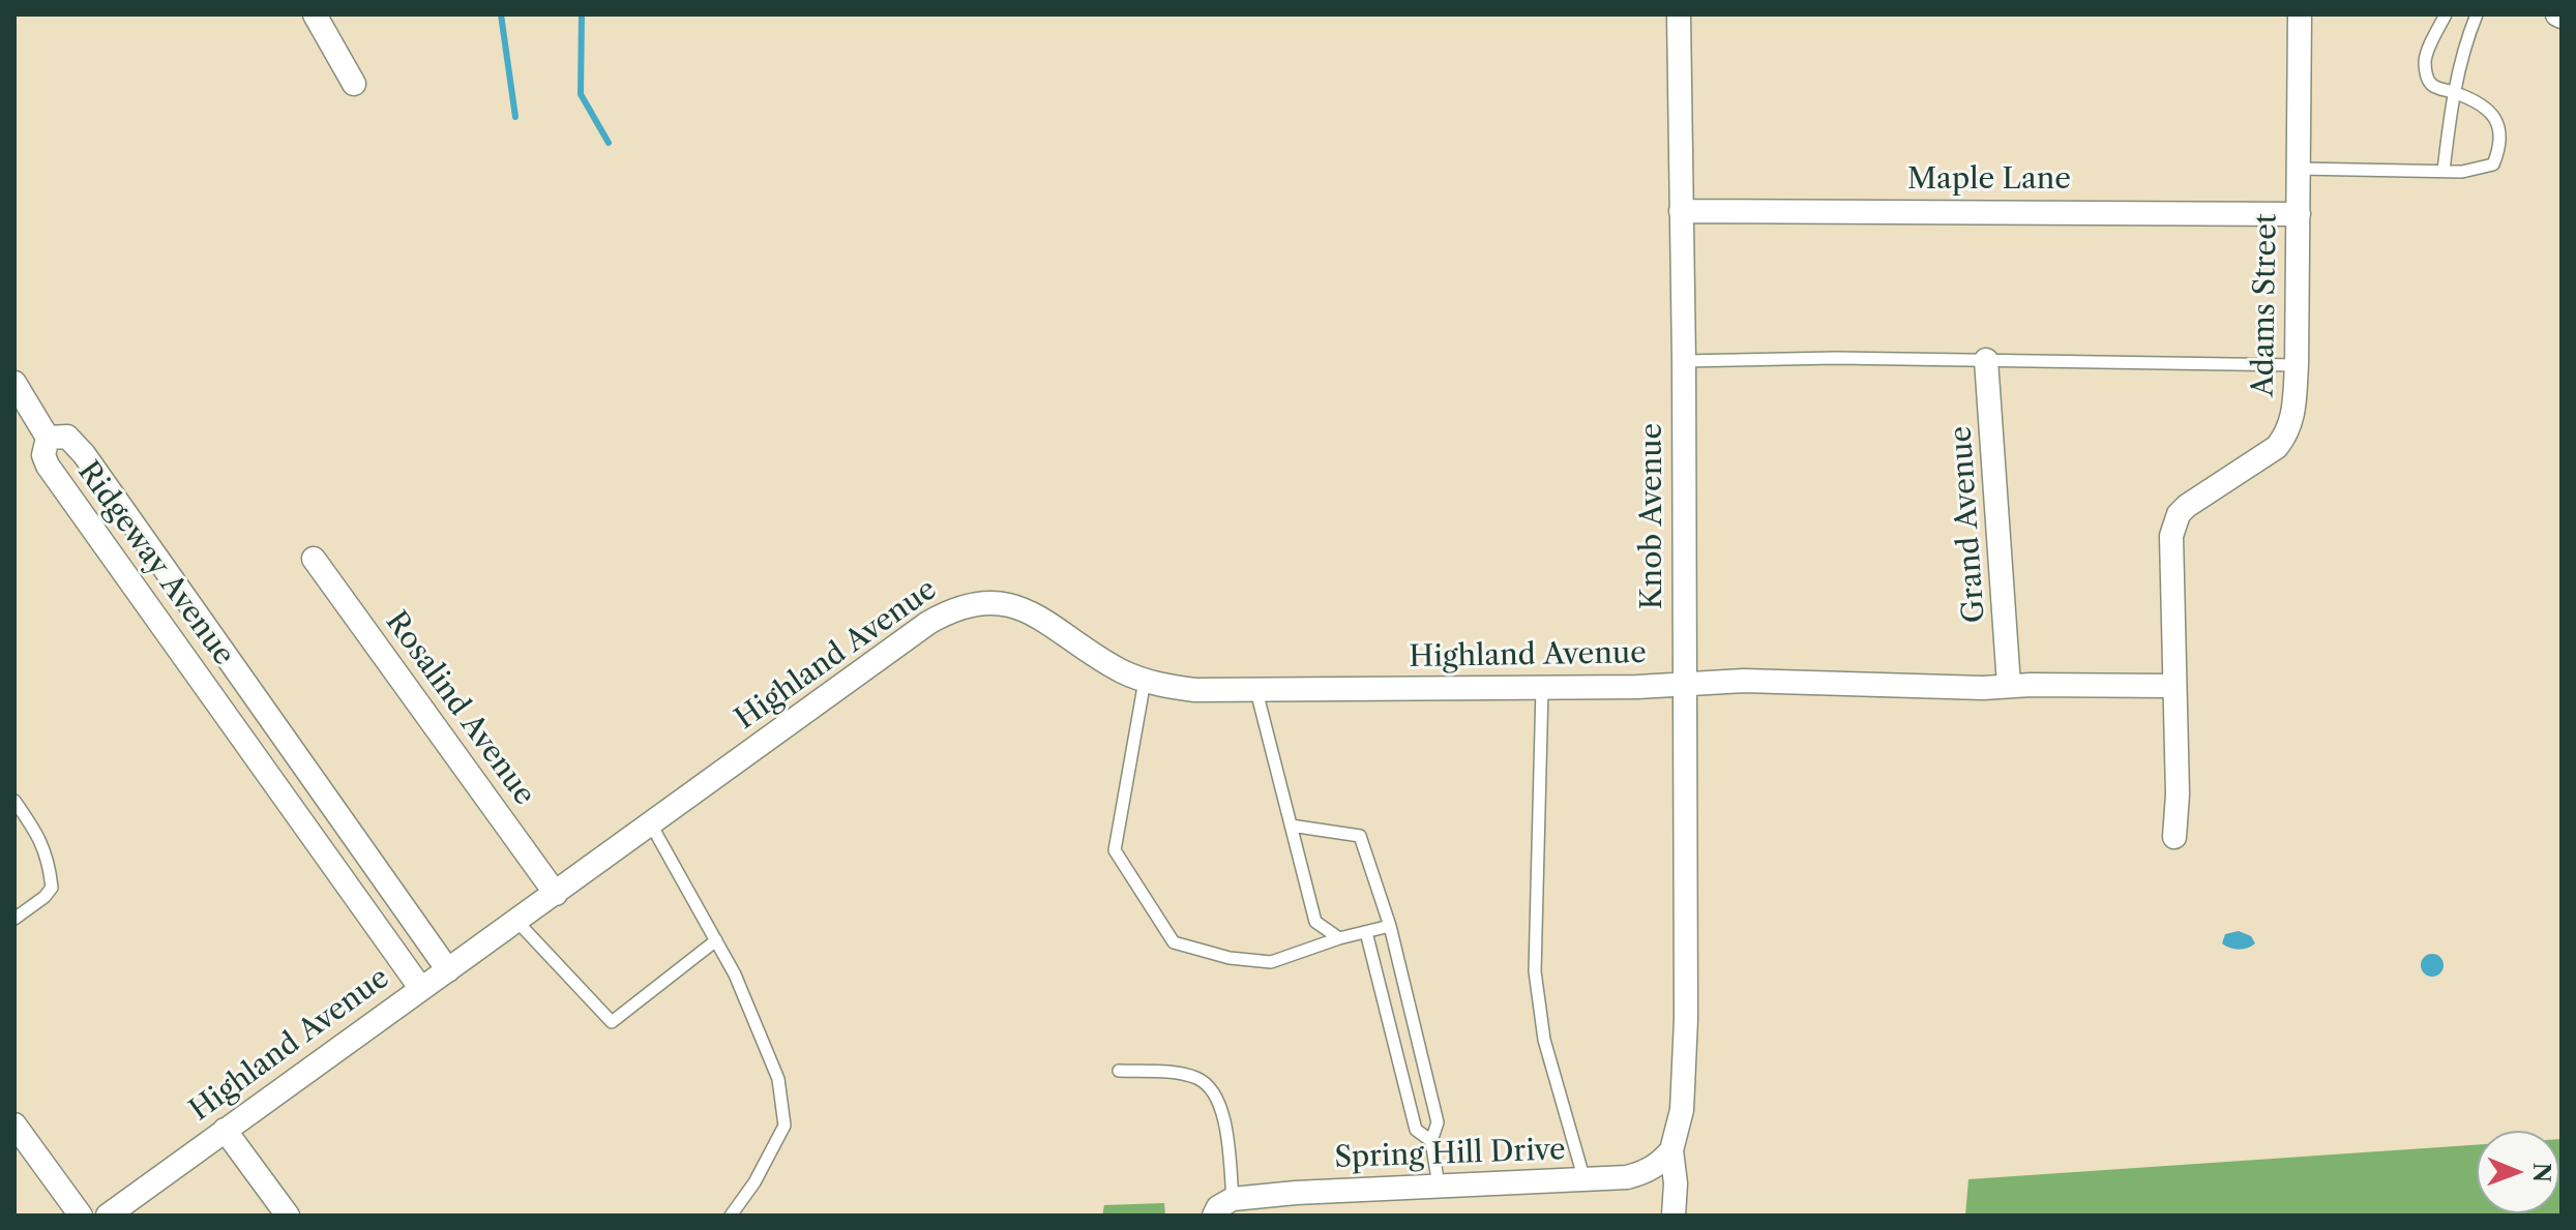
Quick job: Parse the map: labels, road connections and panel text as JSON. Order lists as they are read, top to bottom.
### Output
{
  "streets": {
    "street": [
      "Maple Lane",
      "Adams Street",
      "Knob Avenue",
      "Grand Avenue",
      "Ridgeway Avenue",
      "Highland Avenue",
      "Rosalind Avenue",
      "Spring Hill Drive"
    ]
  },
  "crossings": [
    ["Maple Lane", "Adams Street"],
    ["Maple Lane", "Knob Avenue"],
    ["Adams Street", "Highland Avenue"],
    ["Knob Avenue", "Highland Avenue"],
    ["Knob Avenue", "Spring Hill Drive"],
    ["Grand Avenue", "Highland Avenue"],
    ["Ridgeway Avenue", "Highland Avenue"],
    ["Highland Avenue", "Rosalind Avenue"]
  ],
  "north": "right"
}
